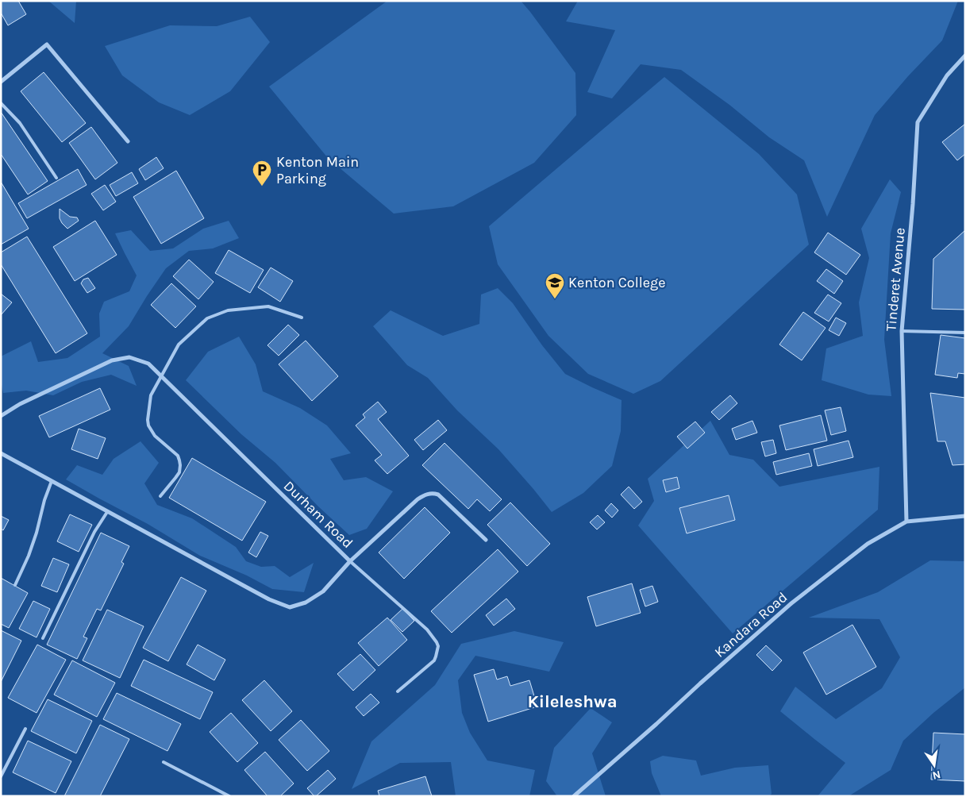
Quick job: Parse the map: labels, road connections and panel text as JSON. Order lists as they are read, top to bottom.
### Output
{
  "streets": {
    "street": ["Tinderet Avenue", "Durham Road", "Kandara Road"]
  },
  "crossings": [
    ["Tinderet Avenue", "Kandara Road"]
  ],
  "districts": ["Kileleshwa"],
  "places": {
    "parking": ["Kenton Main Parking"],
    "school or university": ["Kenton College"]
  },
  "north": "bottom"
}
